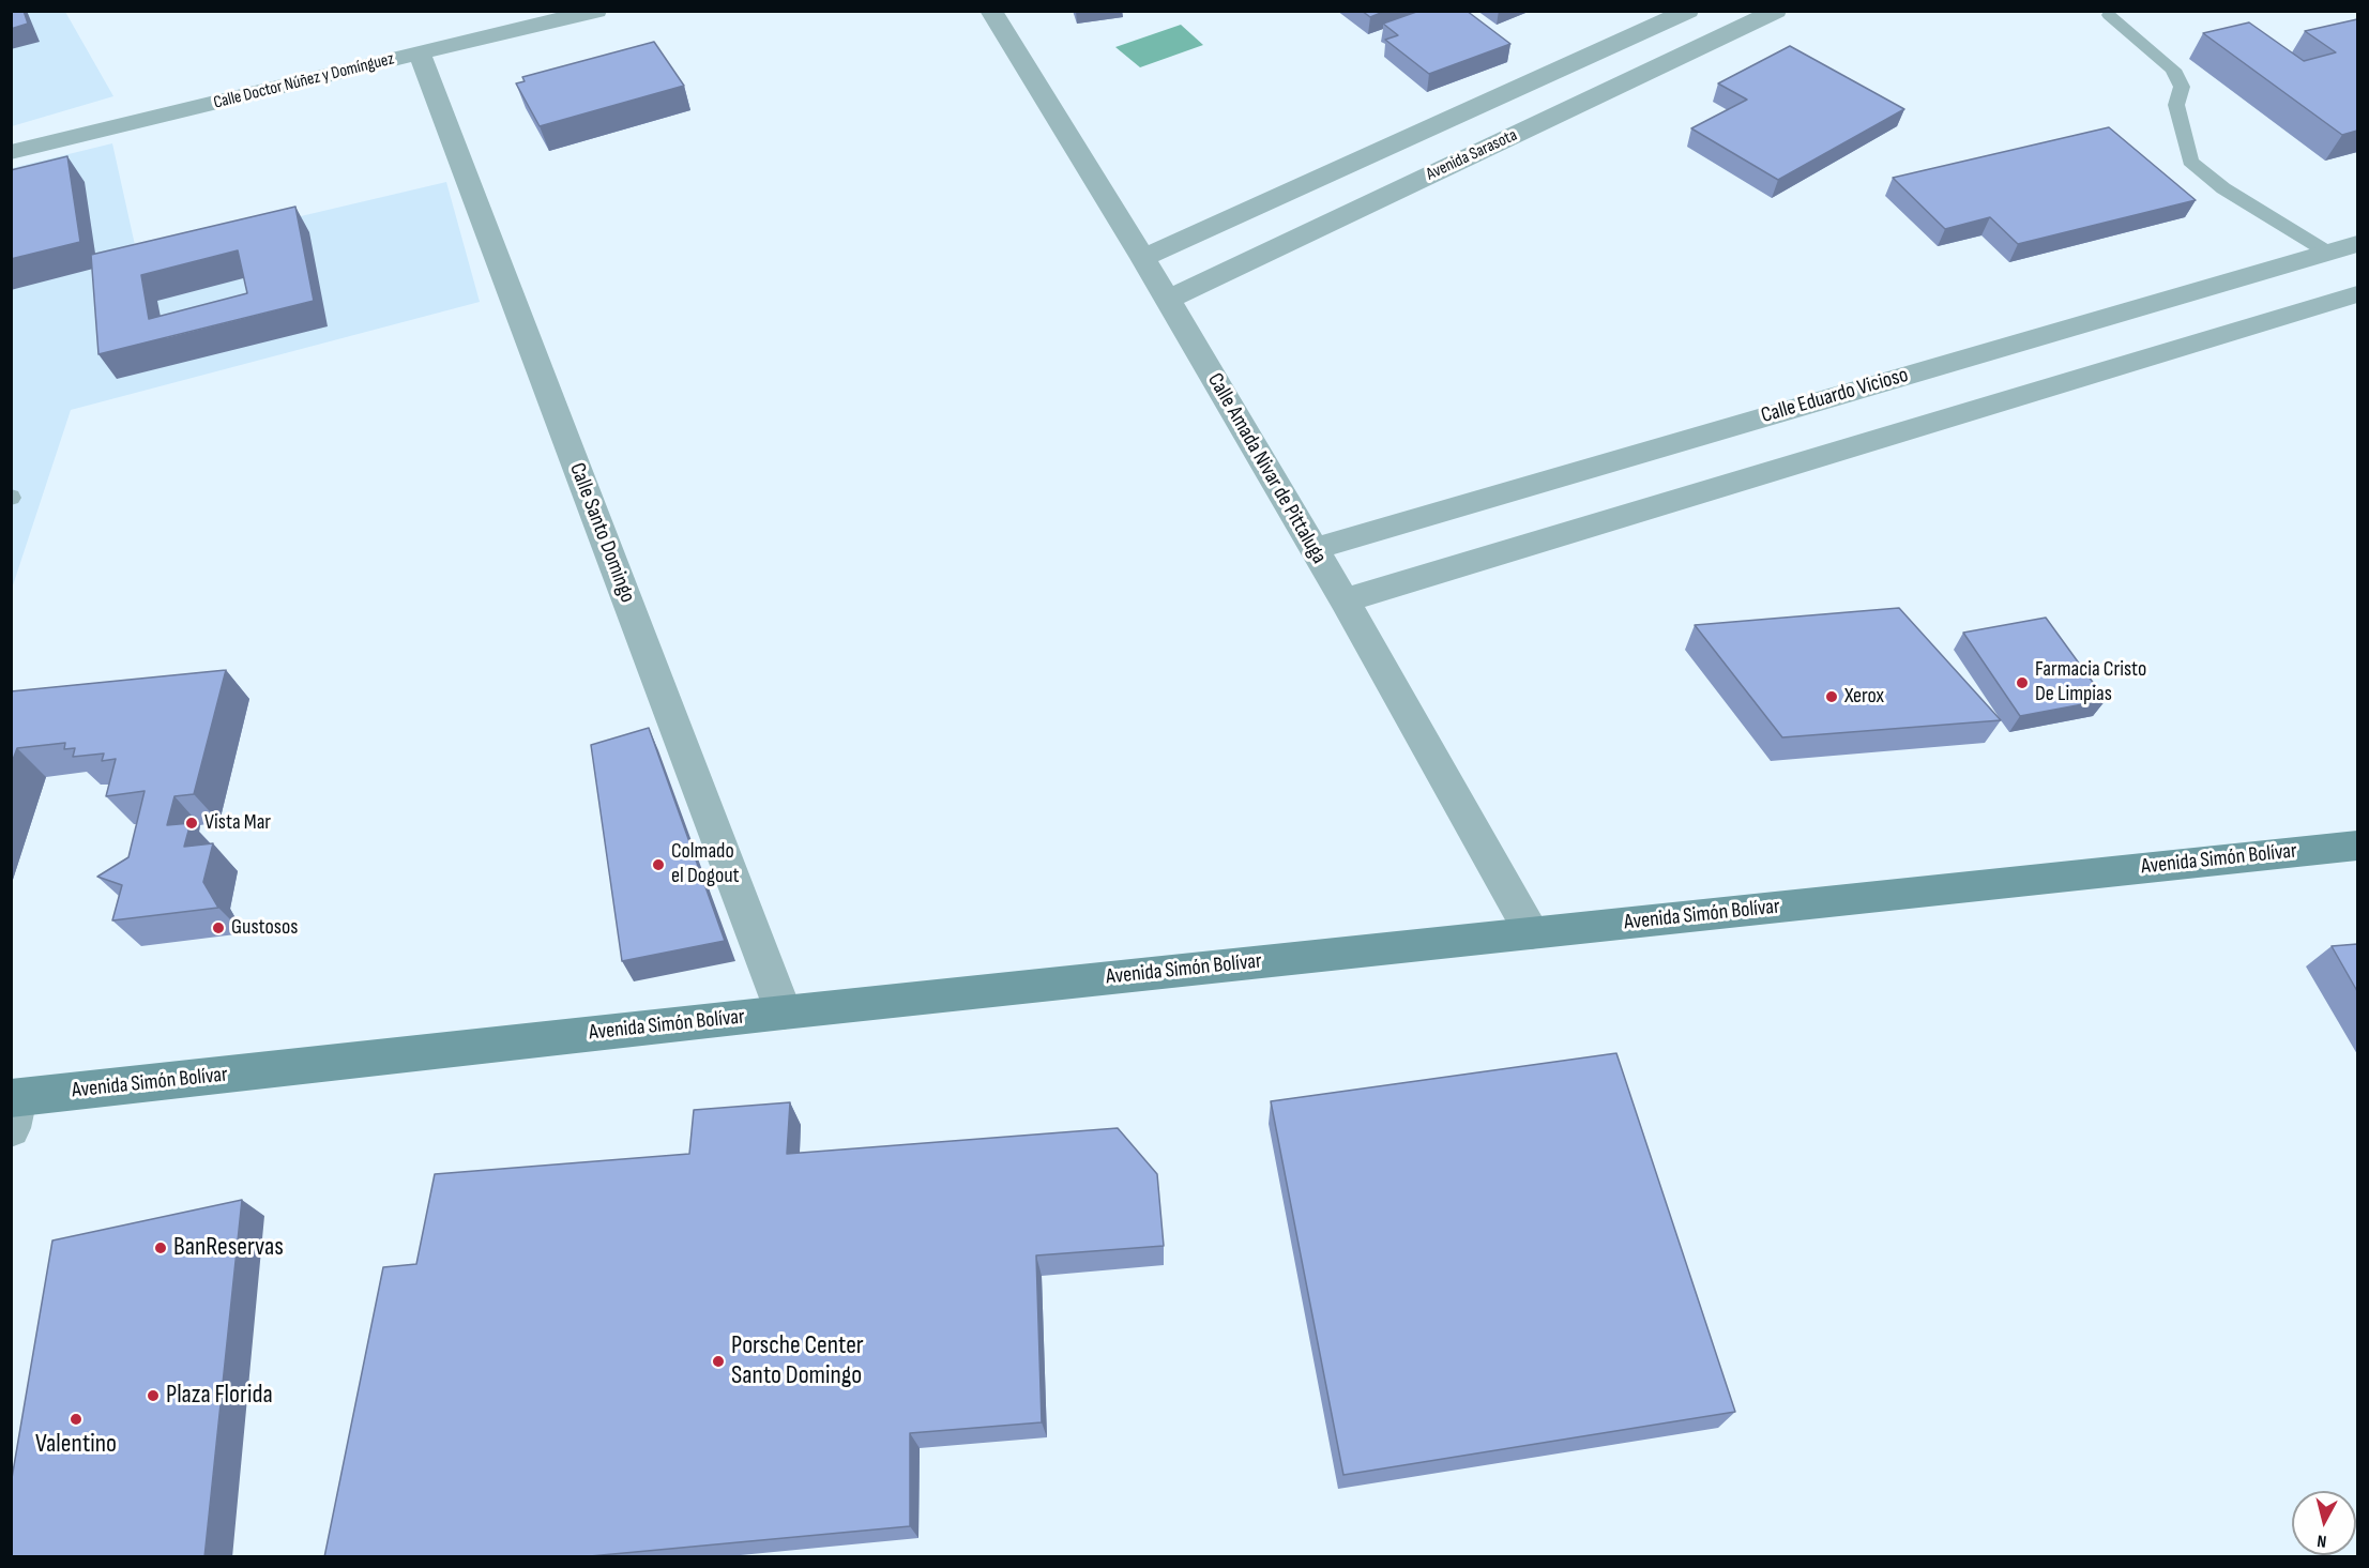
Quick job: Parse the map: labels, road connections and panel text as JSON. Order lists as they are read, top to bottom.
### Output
{
  "streets": {
    "main road": ["Avenida Simón Bolívar"],
    "street": [
      "Calle Doctor Núñez y Domínguez",
      "Avenida Sarasota",
      "Calle Eduardo Vicioso",
      "Calle Amada Nivar de Pittaluga",
      "Calle Santo Domingo"
    ]
  },
  "crossings": [
    ["Calle Doctor Núñez y Domínguez", "Calle Santo Domingo"],
    ["Avenida Sarasota", "Calle Amada Nivar de Pittaluga"],
    ["Calle Eduardo Vicioso", "Calle Amada Nivar de Pittaluga"],
    ["Calle Amada Nivar de Pittaluga", "Avenida Simón Bolívar"],
    ["Calle Santo Domingo", "Avenida Simón Bolívar"]
  ],
  "places": [
    "Farmacia Cristo De Limpias",
    "Xerox",
    "Vista Mar",
    "Colmado el Dogout",
    "Gustosos",
    "BanReservas",
    "Porsche Center Santo Domingo",
    "Plaza Florida",
    "Valentino"
  ],
  "north": "bottom"
}
